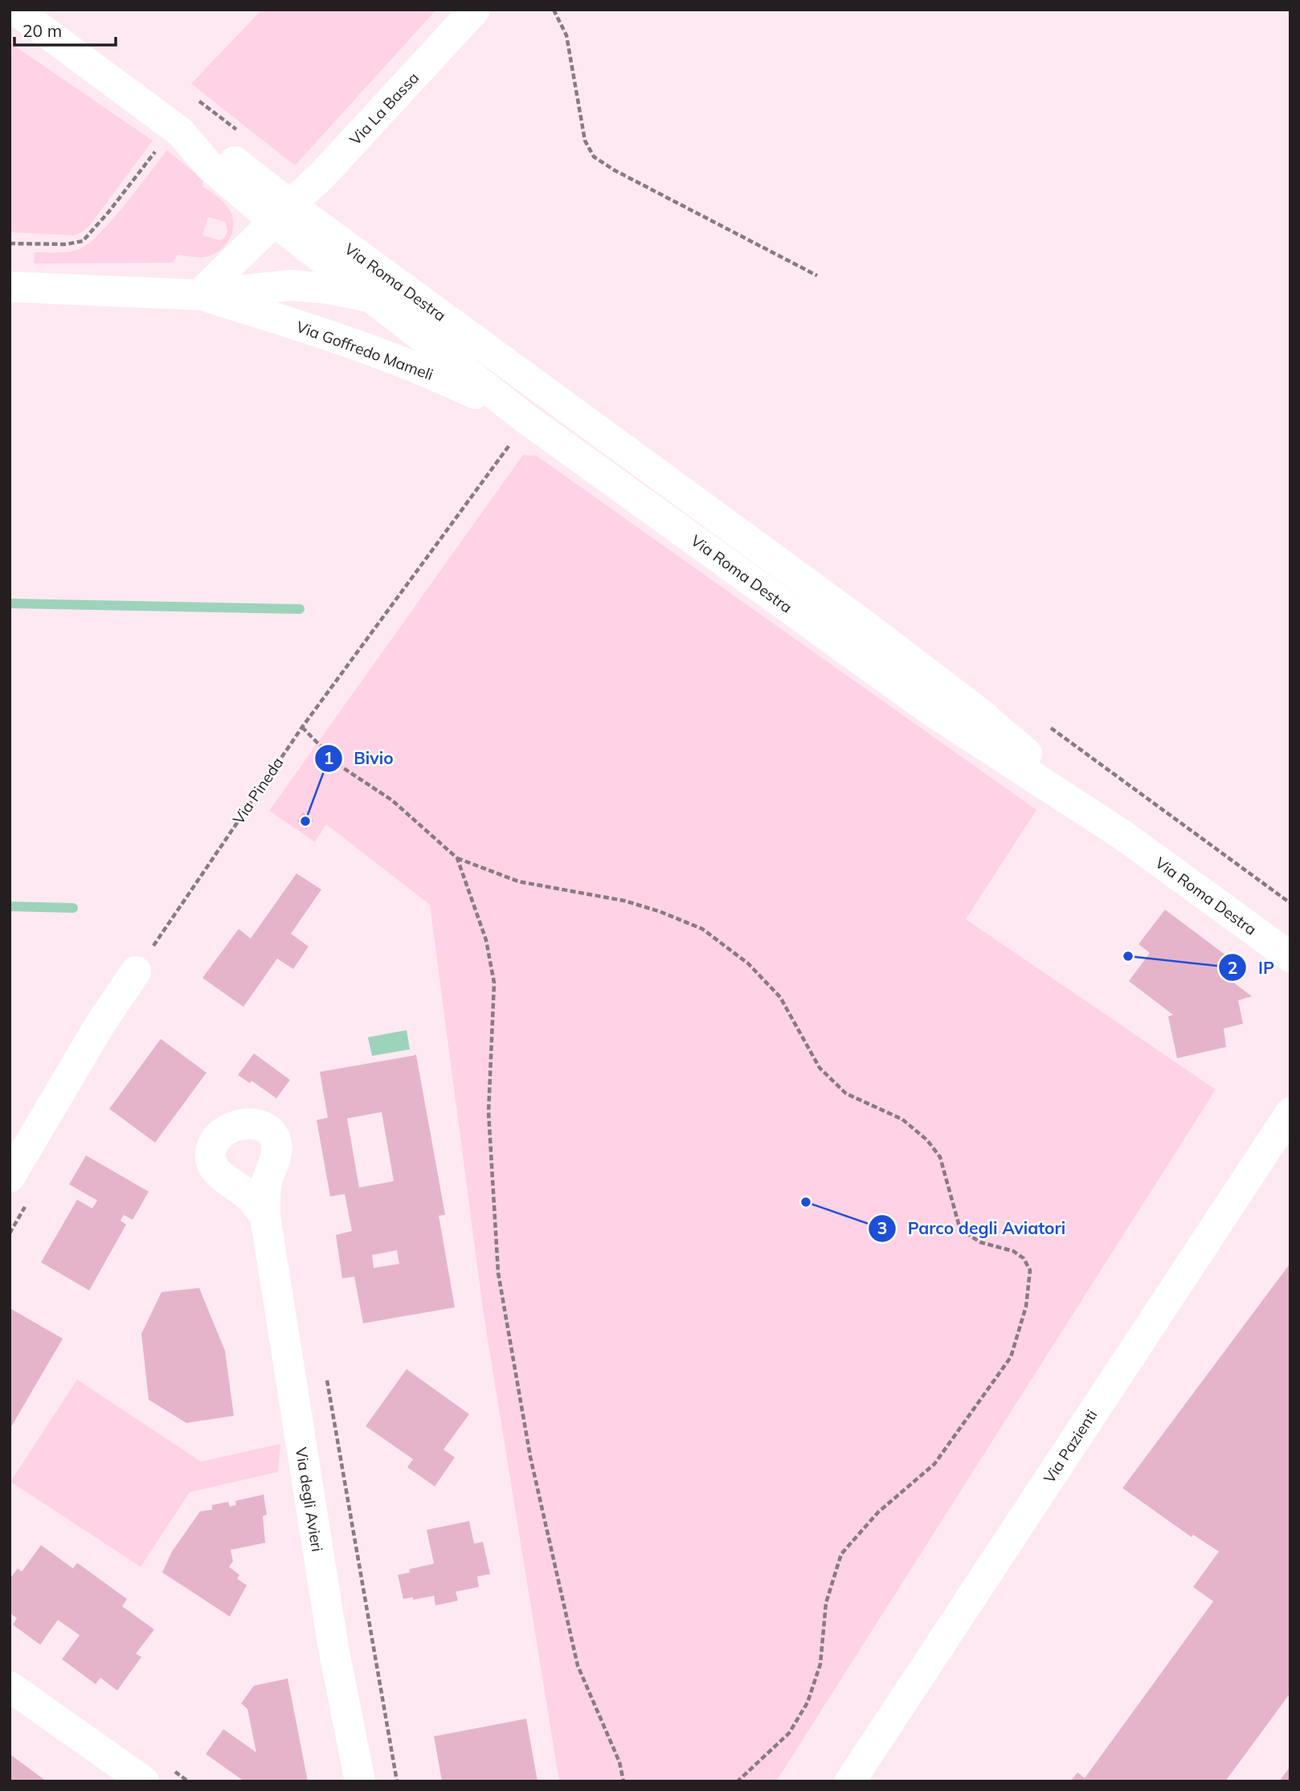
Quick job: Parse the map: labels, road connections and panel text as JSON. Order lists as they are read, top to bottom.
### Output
{
  "streets": {
    "street": [
      "Via La Bassa",
      "Via Roma Destra",
      "Via Goffredo Mameli",
      "Via Pazienti",
      "Via degli Avieri"
    ],
    "path": ["Via Pineda"]
  },
  "crossings": [
    ["Via La Bassa", "Via Roma Destra"],
    ["Via Roma Destra", "Via Goffredo Mameli"],
    ["Via Roma Destra", "Via Pineda"],
    ["Via Goffredo Mameli", "Via Pineda"]
  ],
  "places": ["Bivio", "IP", "Parco degli Aviatori"],
  "scale_bar": "20 m"
}
